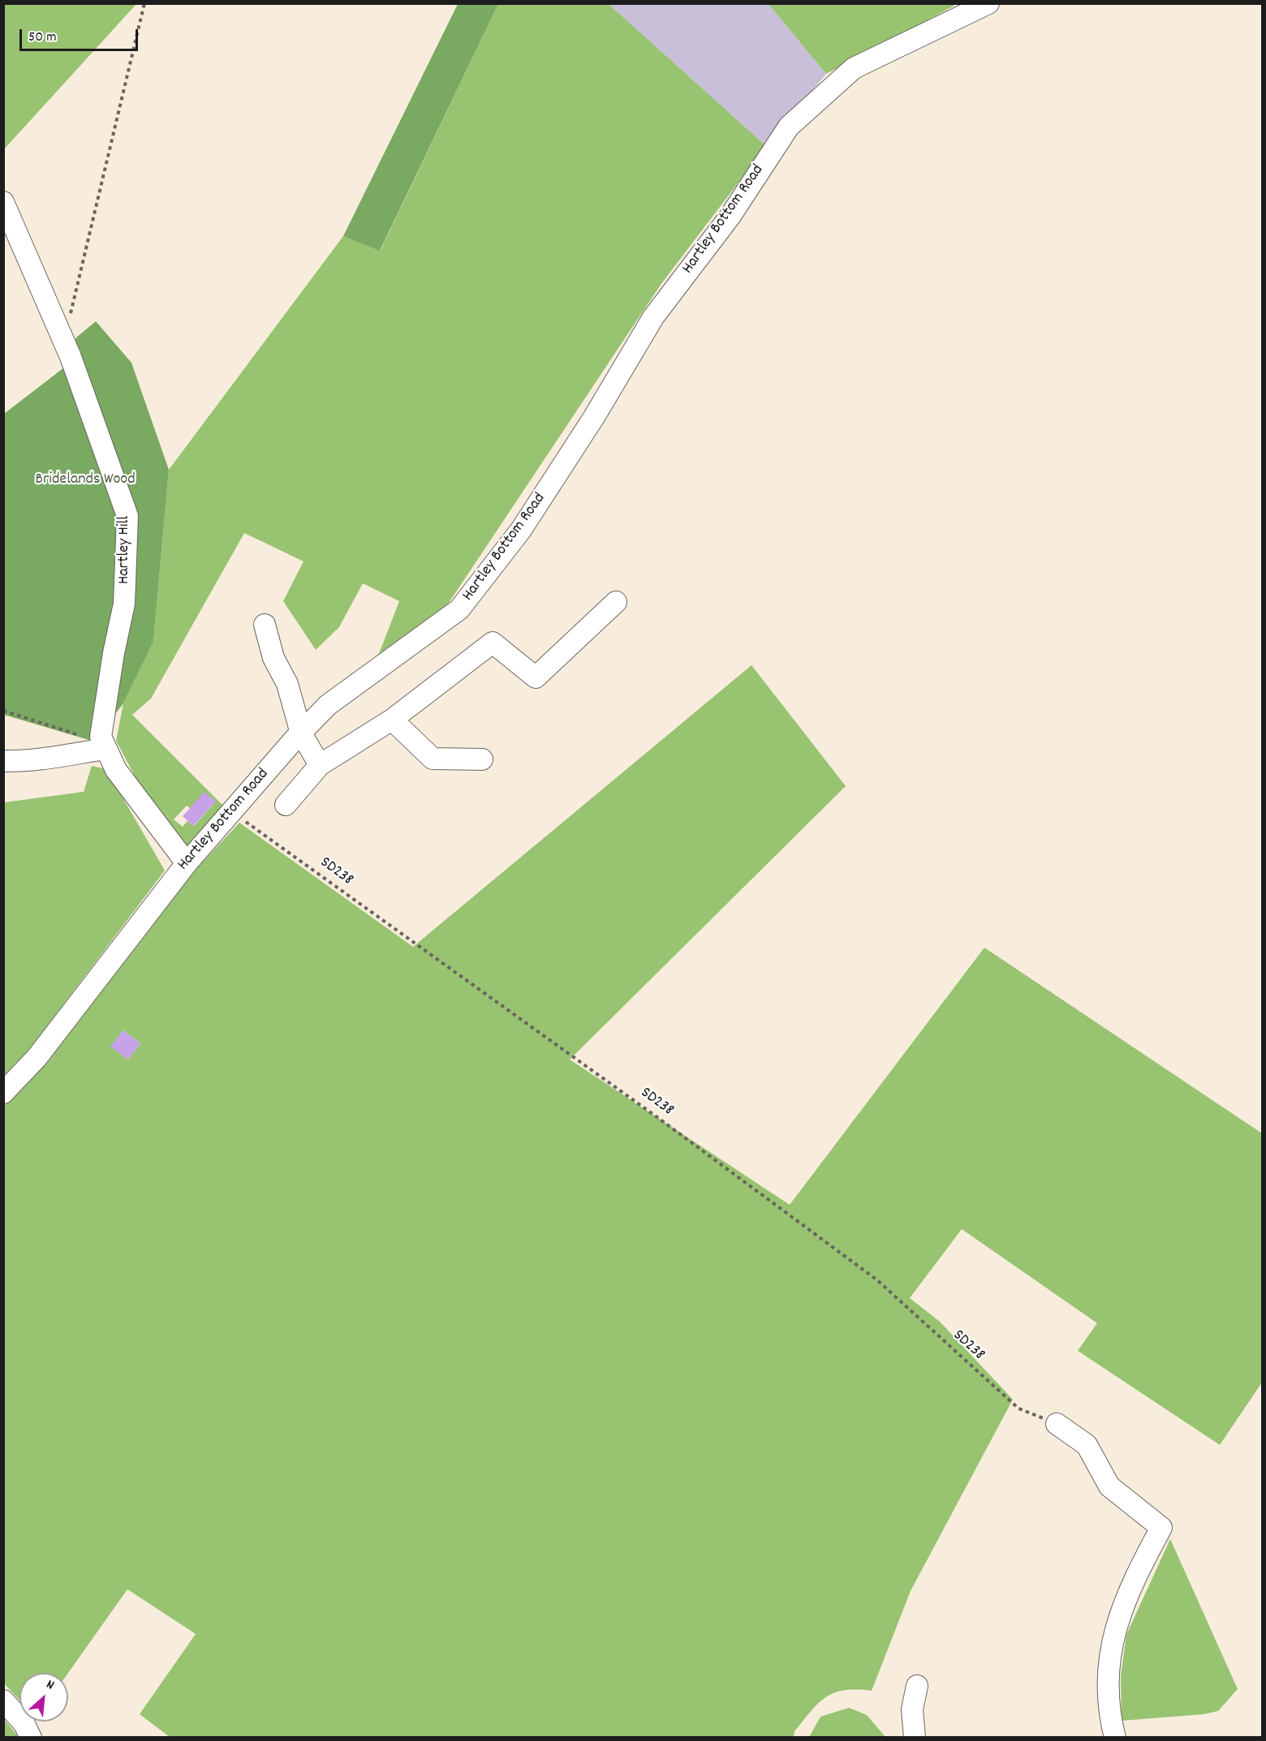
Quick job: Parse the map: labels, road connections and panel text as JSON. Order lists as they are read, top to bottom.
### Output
{
  "streets": {
    "street": ["Hartley Bottom Road", "Hartley Hill"],
    "path": ["SD238"]
  },
  "crossings": [
    ["Hartley Bottom Road", "SD238"]
  ],
  "parks": ["Bridelands Wood"],
  "scale_bar": "50 m",
  "north": "top right"
}
